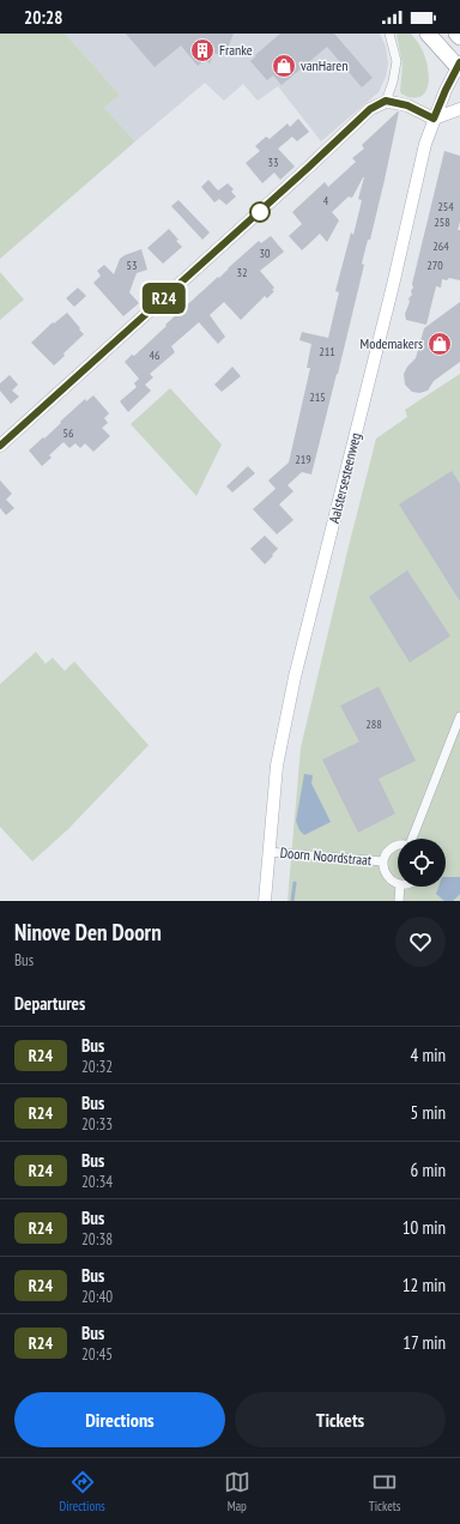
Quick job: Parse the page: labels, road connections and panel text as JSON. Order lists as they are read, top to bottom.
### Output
{
  "streets": {
    "main road": ["Aalstersesteenweg"],
    "street": ["Doorn Noordstraat"]
  },
  "crossings": [
    ["Aalstersesteenweg", "Doorn Noordstraat"]
  ],
  "places": {
    "building": ["Franke"],
    "shop": ["vanHaren", "Modemakers"]
  },
  "lines": ["bus line R24"],
  "house_numbers": [
    "33",
    "4",
    "254",
    "258",
    "264",
    "30",
    "53",
    "270",
    "32",
    "211",
    "46",
    "215",
    "56",
    "219",
    "288"
  ],
  "page": {
    "status": "20:28",
    "on_map": "R24",
    "heading": [
      ["Ninove Den Doorn", "Bus"],
      "Departures"
    ],
    "list": [
      {
        "mark": "R24",
        "name": "Bus",
        "note": "20:32",
        "value": "4 min"
      },
      {
        "mark": "R24",
        "name": "Bus",
        "note": "20:33",
        "value": "5 min"
      },
      {
        "mark": "R24",
        "name": "Bus",
        "note": "20:34",
        "value": "6 min"
      },
      {
        "mark": "R24",
        "name": "Bus",
        "note": "20:38",
        "value": "10 min"
      },
      {
        "mark": "R24",
        "name": "Bus",
        "note": "20:40",
        "value": "12 min"
      },
      {
        "mark": "R24",
        "name": "Bus",
        "note": "20:45",
        "value": "17 min"
      }
    ],
    "buttons": ["Directions", "Tickets"],
    "tabs": ["Directions", "Map", "Tickets"]
  }
}
